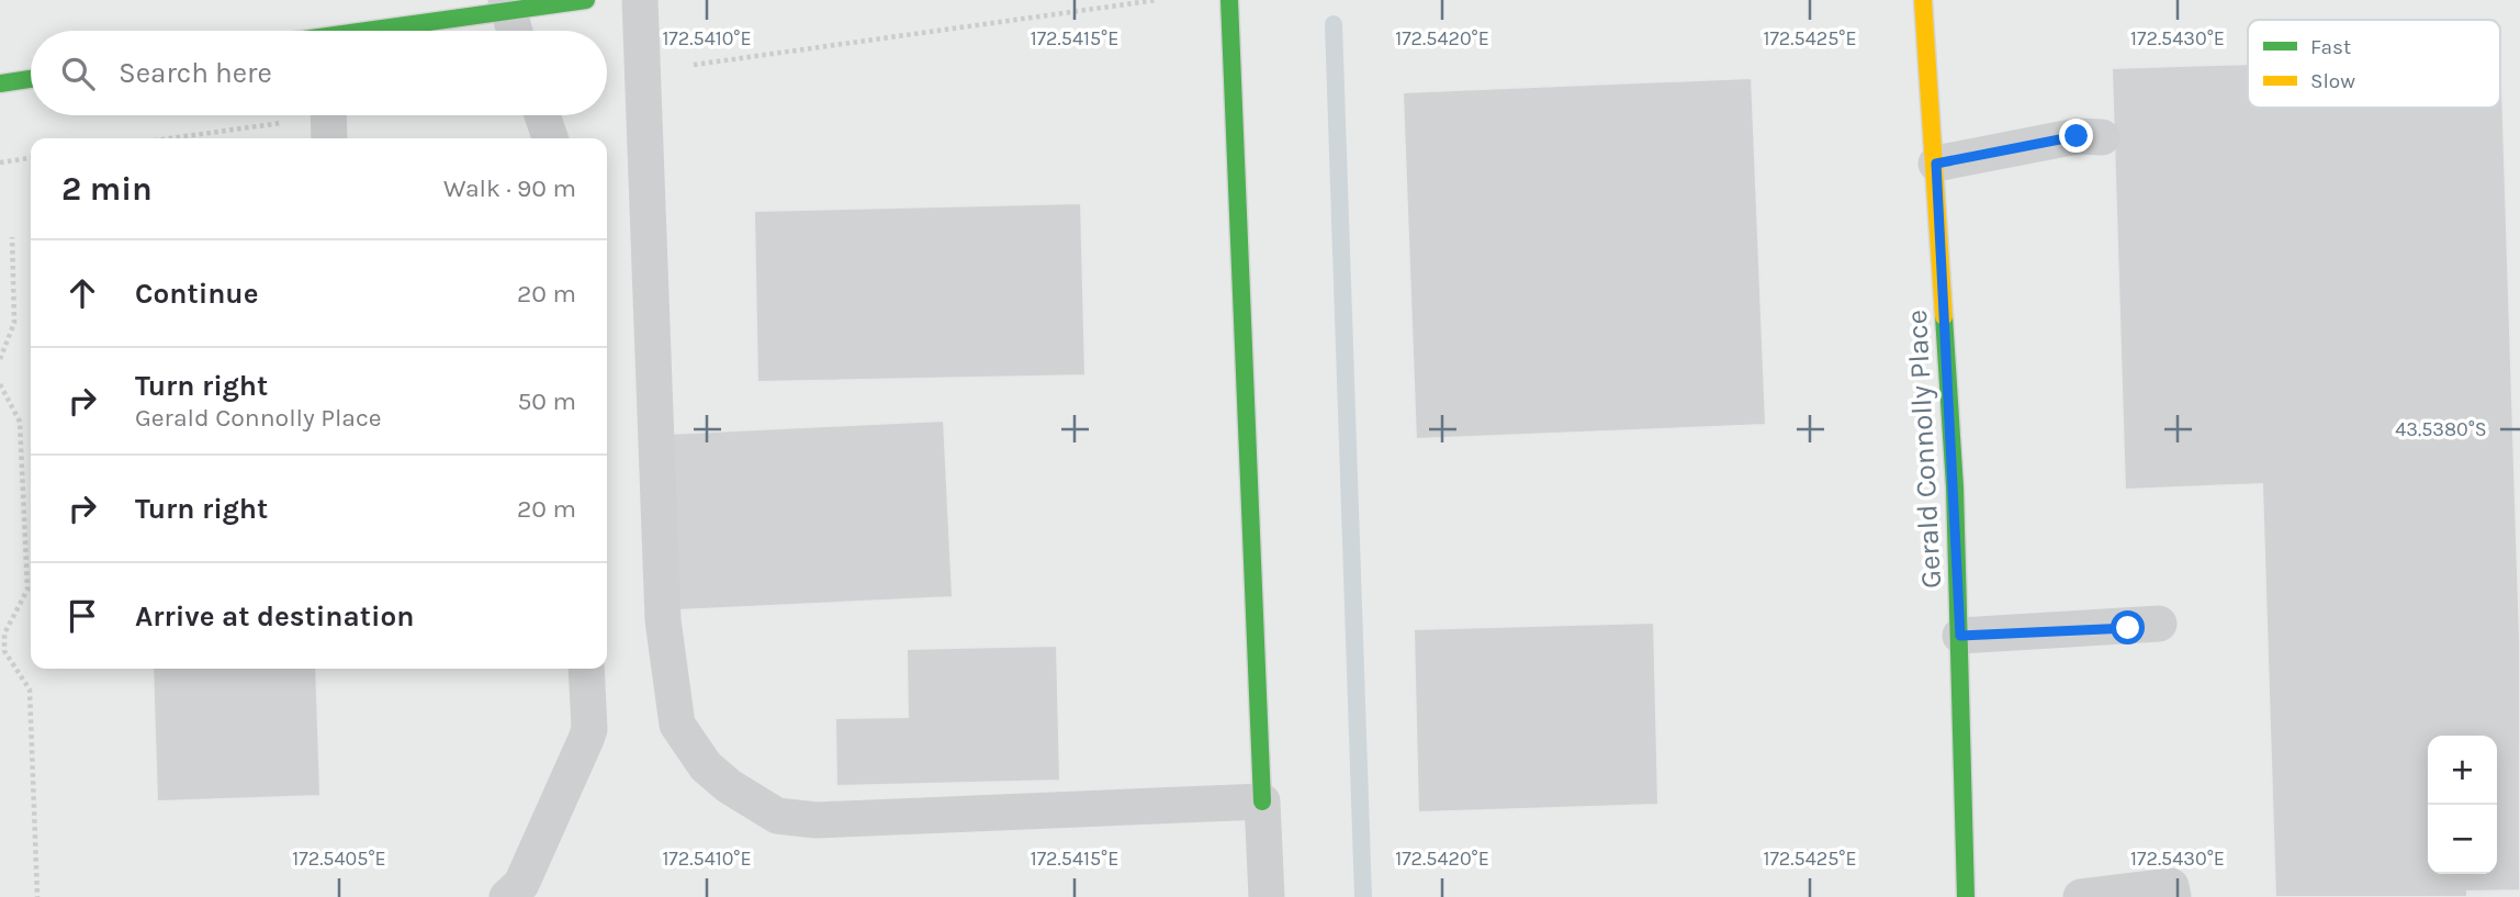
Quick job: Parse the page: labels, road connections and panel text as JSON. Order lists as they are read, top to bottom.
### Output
{
  "streets": {
    "street": ["Gerald Connolly Place"]
  },
  "legend": ["Fast", "Slow"],
  "page": {
    "search": "Search here",
    "heading": ["2 min", "Walk · 90 m"],
    "list": [
      ["Continue", "20 m"],
      ["Turn right", "Gerald Connolly Place", "50 m"],
      ["Turn right", "20 m"],
      "Arrive at destination"
    ],
    "map_buttons": ["+", "−"]
  },
  "coordinates": [
    "172.5410°E",
    "172.5415°E",
    "172.5420°E",
    "172.5425°E",
    "172.5430°E",
    "43.5380°S",
    "172.5405°E"
  ]
}
